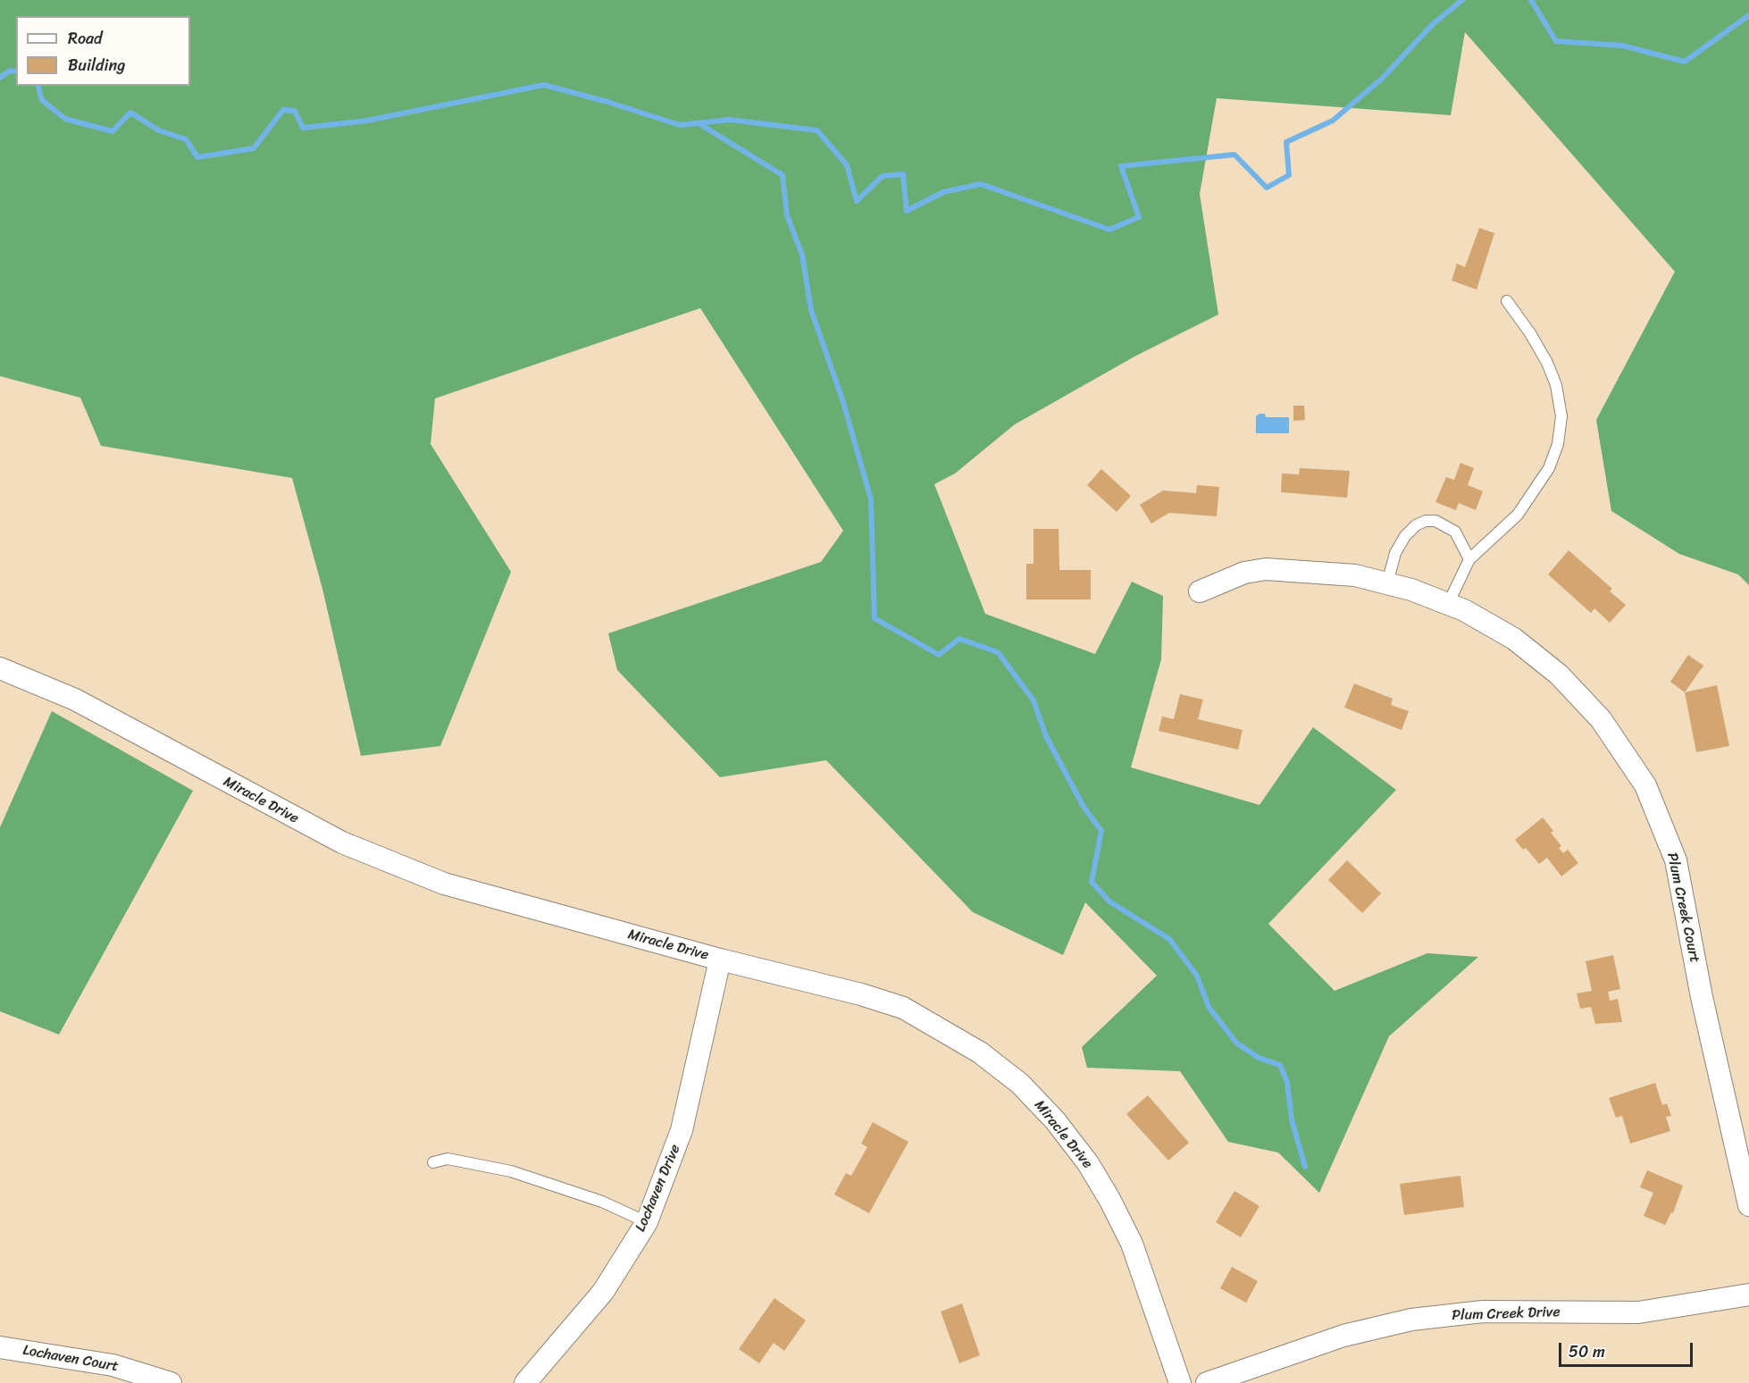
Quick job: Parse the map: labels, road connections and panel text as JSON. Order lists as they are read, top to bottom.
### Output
{
  "streets": {
    "street": [
      "Miracle Drive",
      "Plum Creek Court",
      "Lochaven Drive",
      "Plum Creek Drive",
      "Lochaven Court"
    ]
  },
  "crossings": [
    ["Miracle Drive", "Lochaven Drive"]
  ],
  "legend": ["Road", "Building"],
  "scale_bar": "50 m"
}
